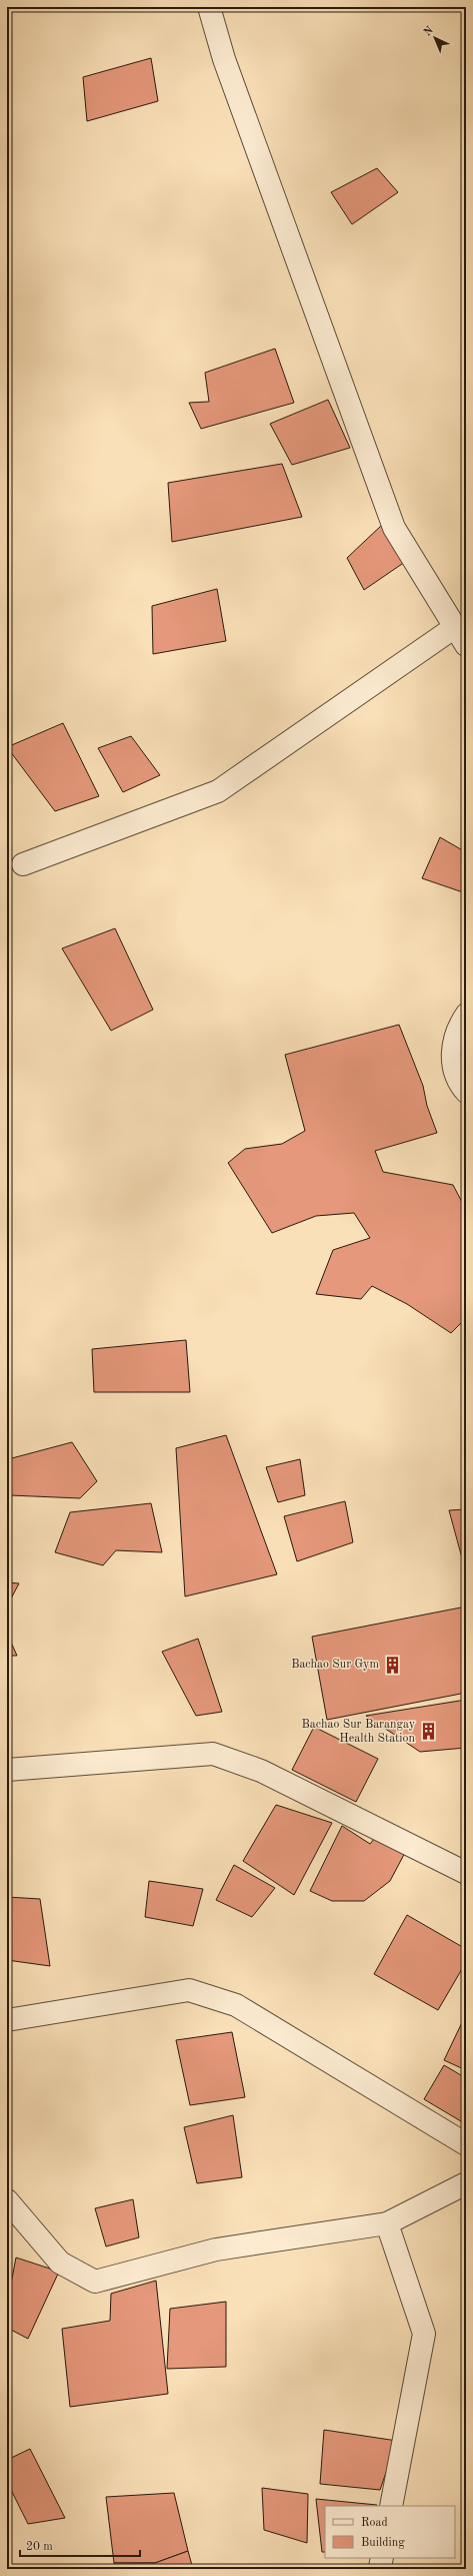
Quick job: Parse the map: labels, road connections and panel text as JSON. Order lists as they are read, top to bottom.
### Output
{
  "places": {
    "building": ["Bachao Sur Gym", "Bachao Sur Barangay Health Station"]
  },
  "legend": ["Road", "Building"],
  "scale_bar": "20 m",
  "north": "top left"
}
